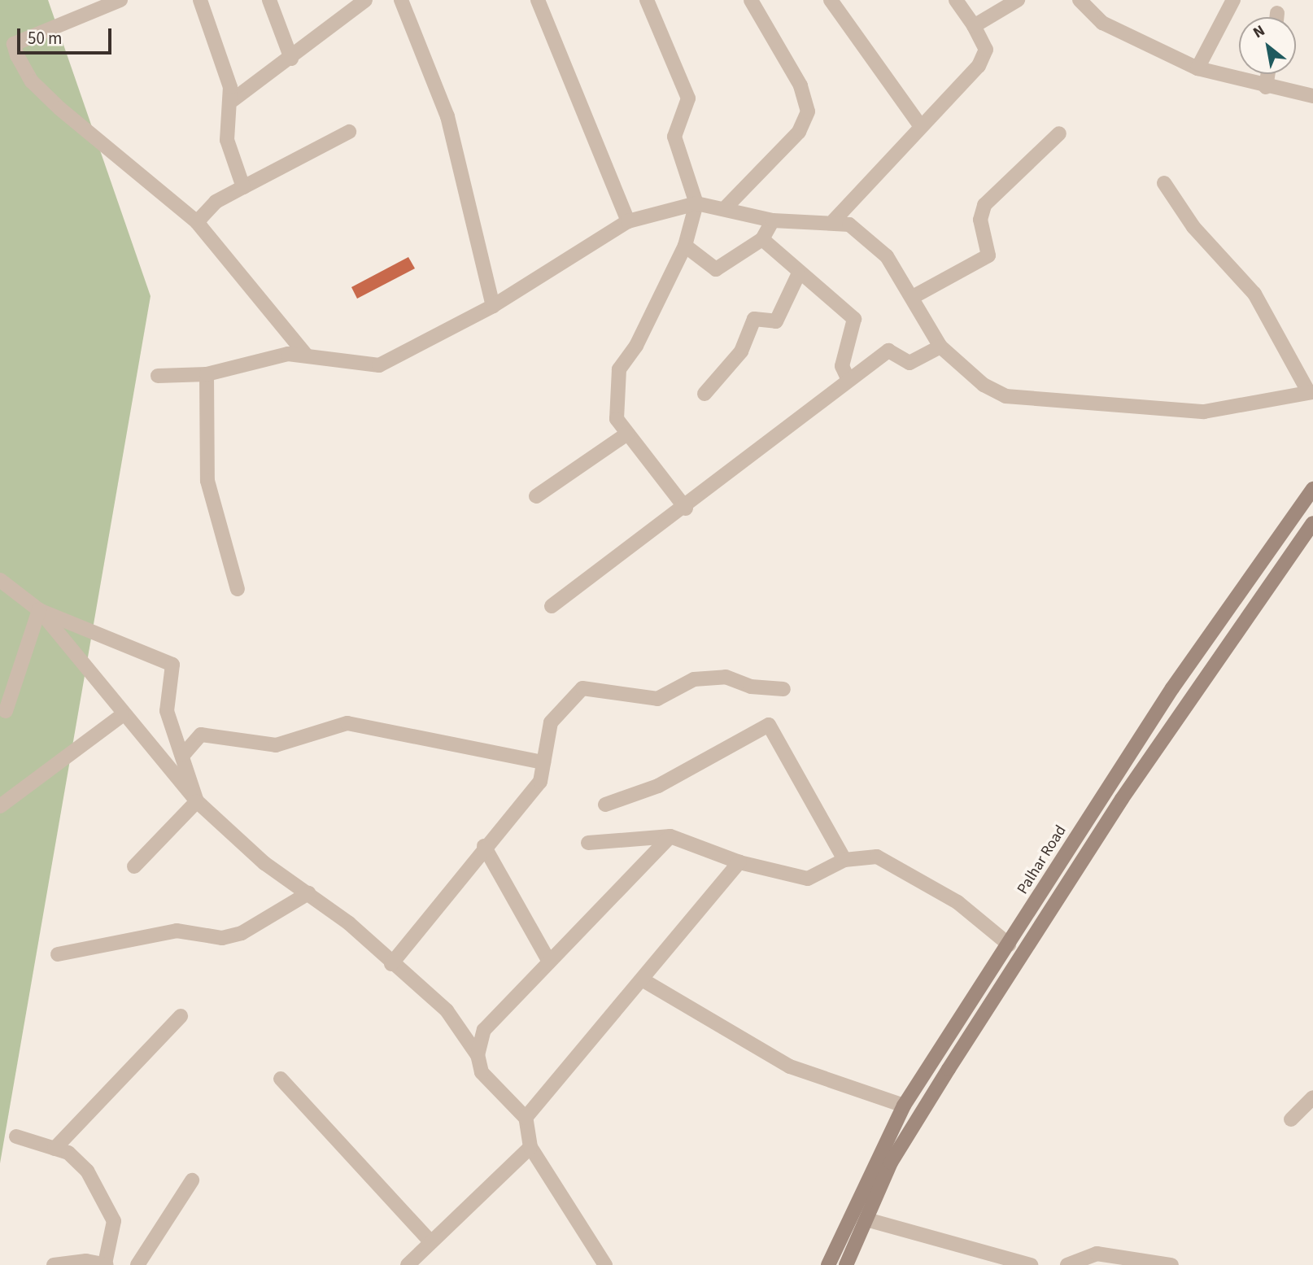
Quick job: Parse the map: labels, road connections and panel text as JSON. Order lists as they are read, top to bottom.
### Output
{
  "streets": {
    "main road": ["Palhar Road"]
  },
  "scale_bar": "50 m",
  "north": "top left"
}
